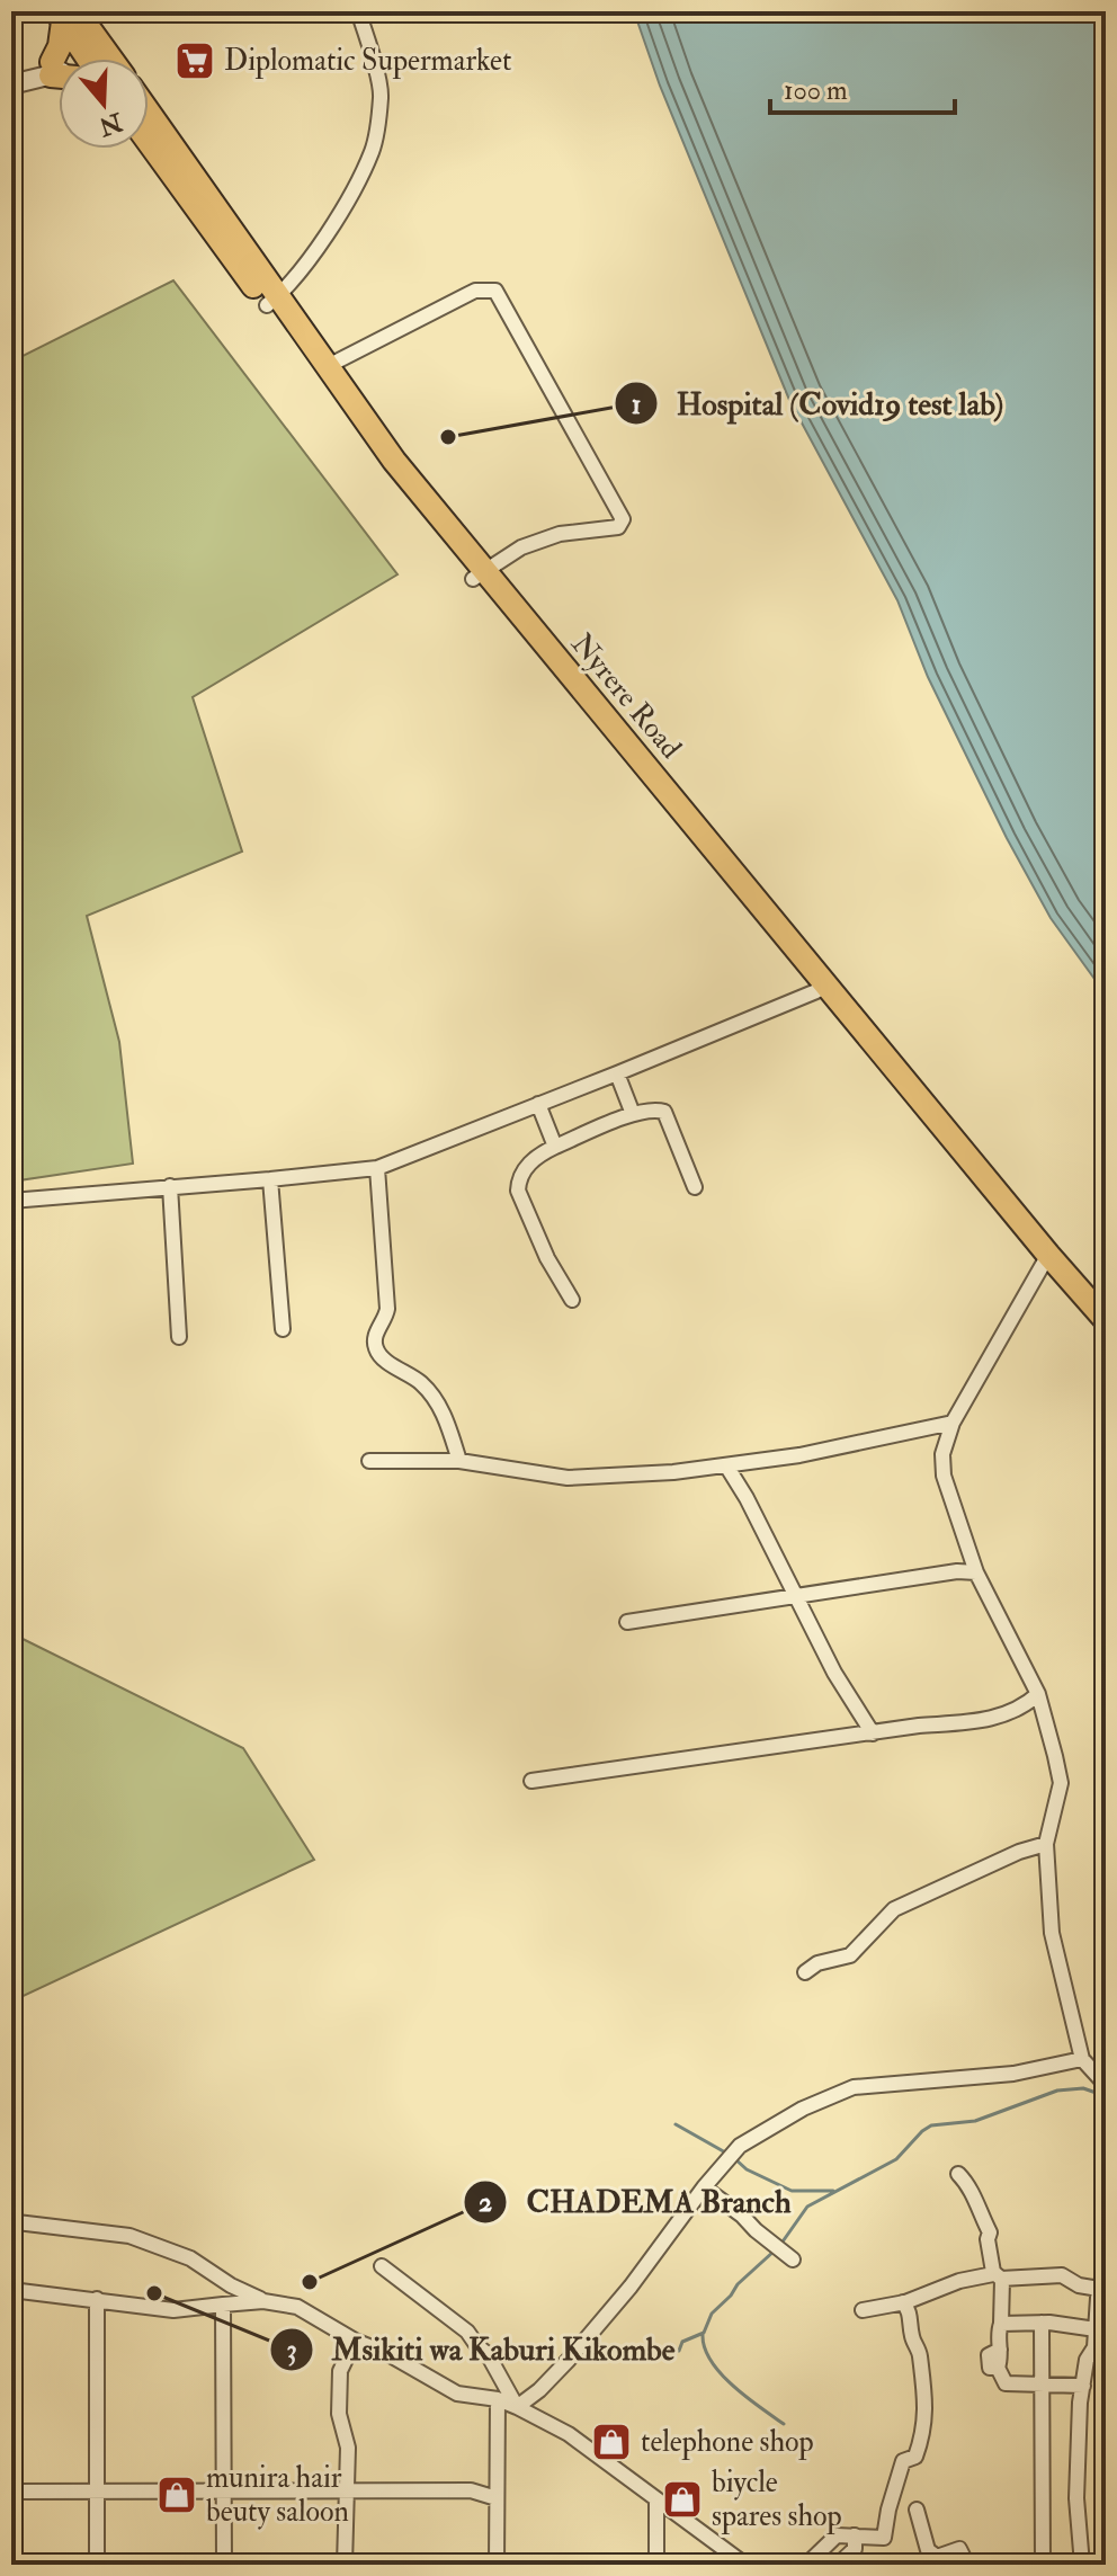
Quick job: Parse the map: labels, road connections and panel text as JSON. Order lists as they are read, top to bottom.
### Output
{
  "streets": {
    "main road": ["Nyrere Road"]
  },
  "places": {
    "supermarket": ["Diplomatic Supermarket"],
    "other": ["Hospital (Covid19 test lab)", "CHADEMA Branch", "Msikiti wa Kaburi Kikombe"],
    "shop": ["telephone shop", "munira hair beuty saloon", "biycle spares shop"]
  },
  "scale_bar": "100 m",
  "north": "bottom"
}
